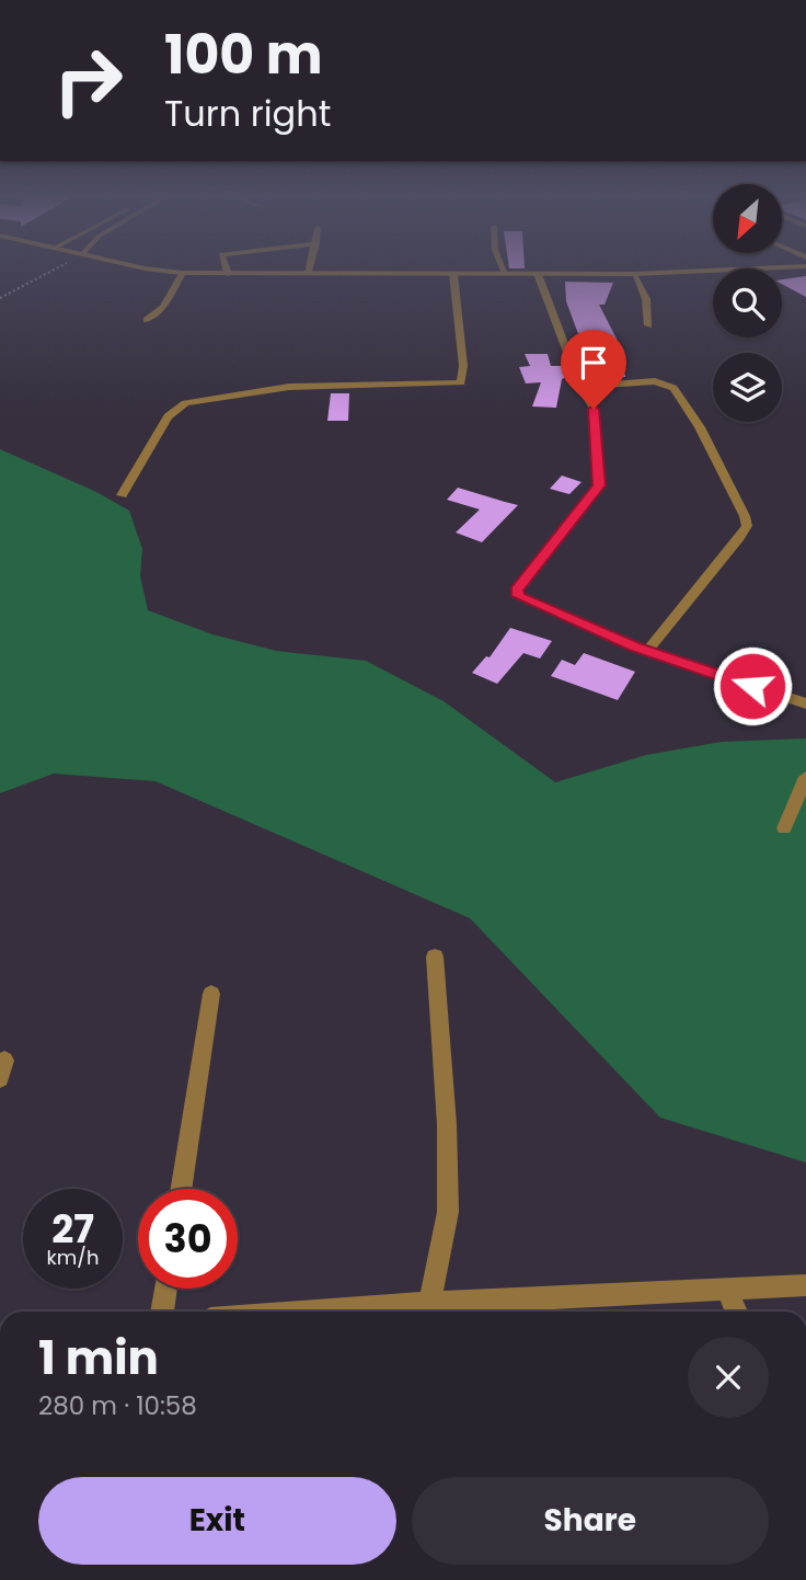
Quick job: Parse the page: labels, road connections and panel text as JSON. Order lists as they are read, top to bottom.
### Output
{
  "north": "bottom left",
  "page": {
    "turn": ["100 m", "Turn right"],
    "speed": "27 km/h",
    "limit": "30",
    "heading": ["1 min", "280 m · 10:58"],
    "buttons": ["Exit", "Share"]
  }
}
